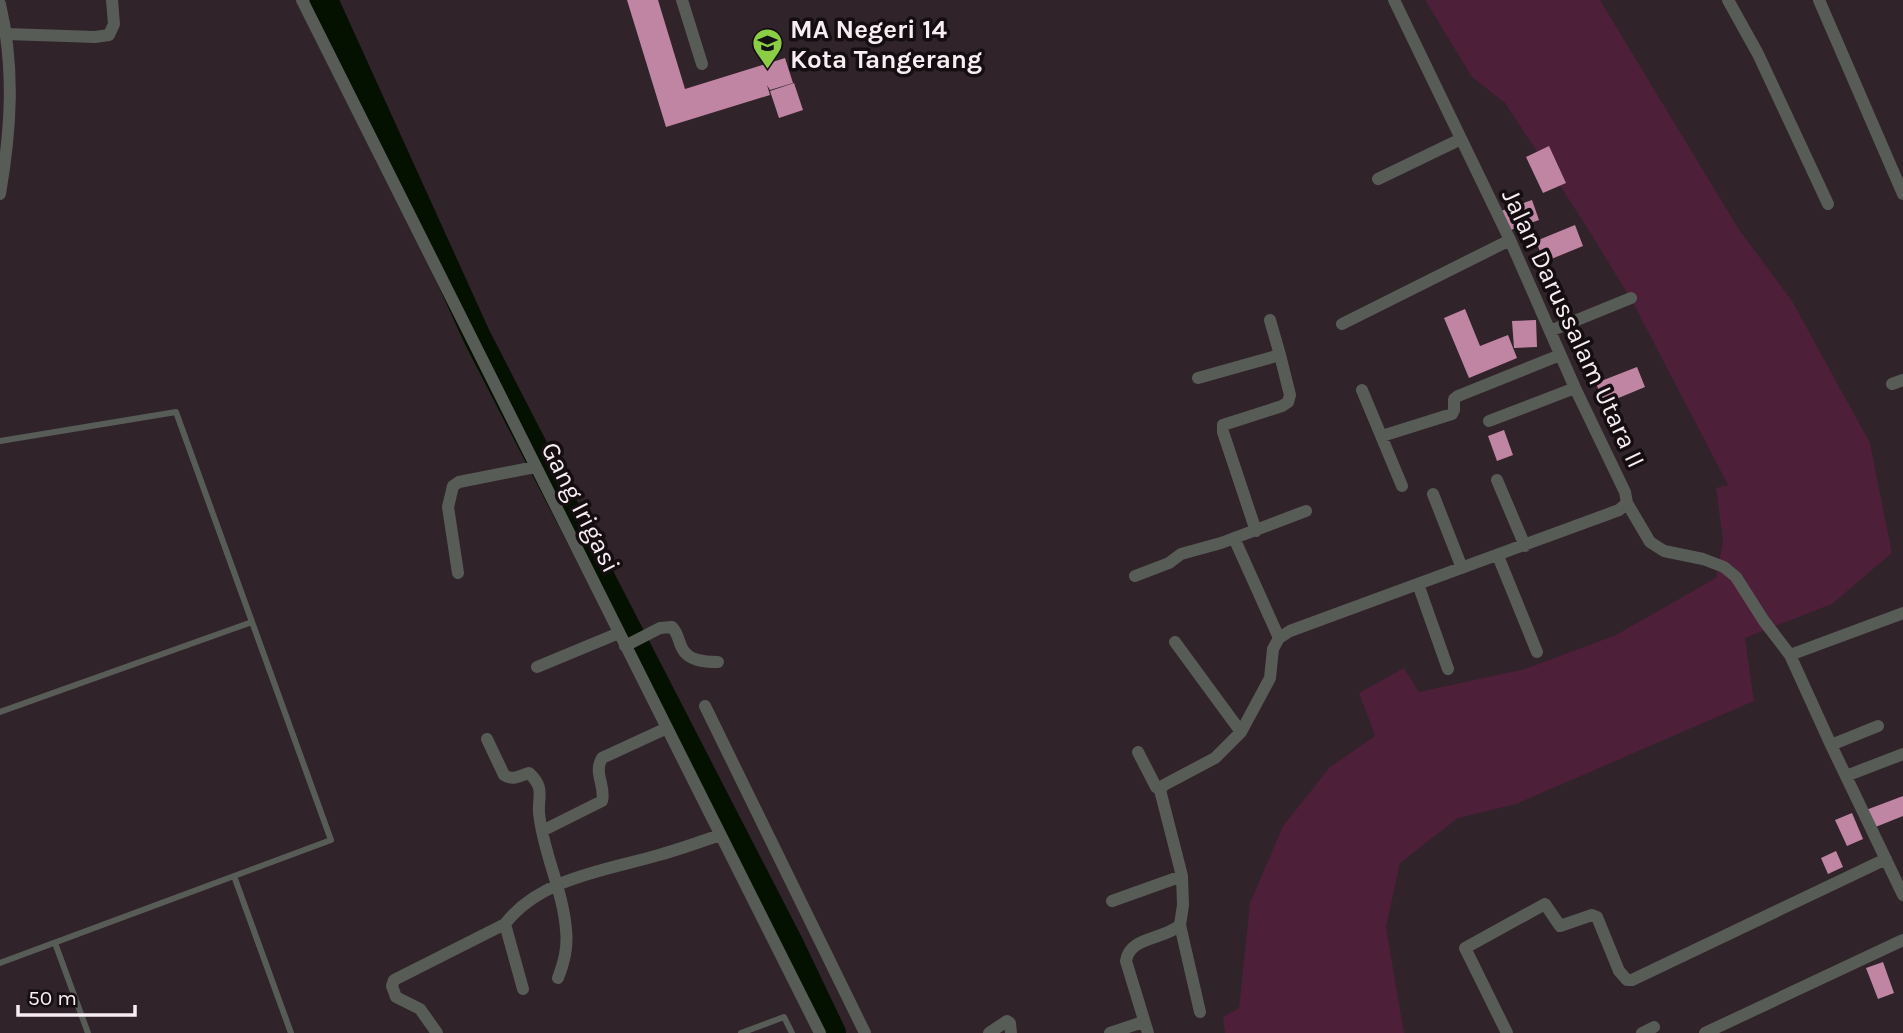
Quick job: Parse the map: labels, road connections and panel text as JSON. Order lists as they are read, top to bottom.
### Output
{
  "streets": {
    "street": ["Jalan Darussalam Utara II", "Gang Irigasi"]
  },
  "places": {
    "school or university": ["MA Negeri 14 Kota Tangerang"]
  },
  "scale_bar": "50 m"
}
